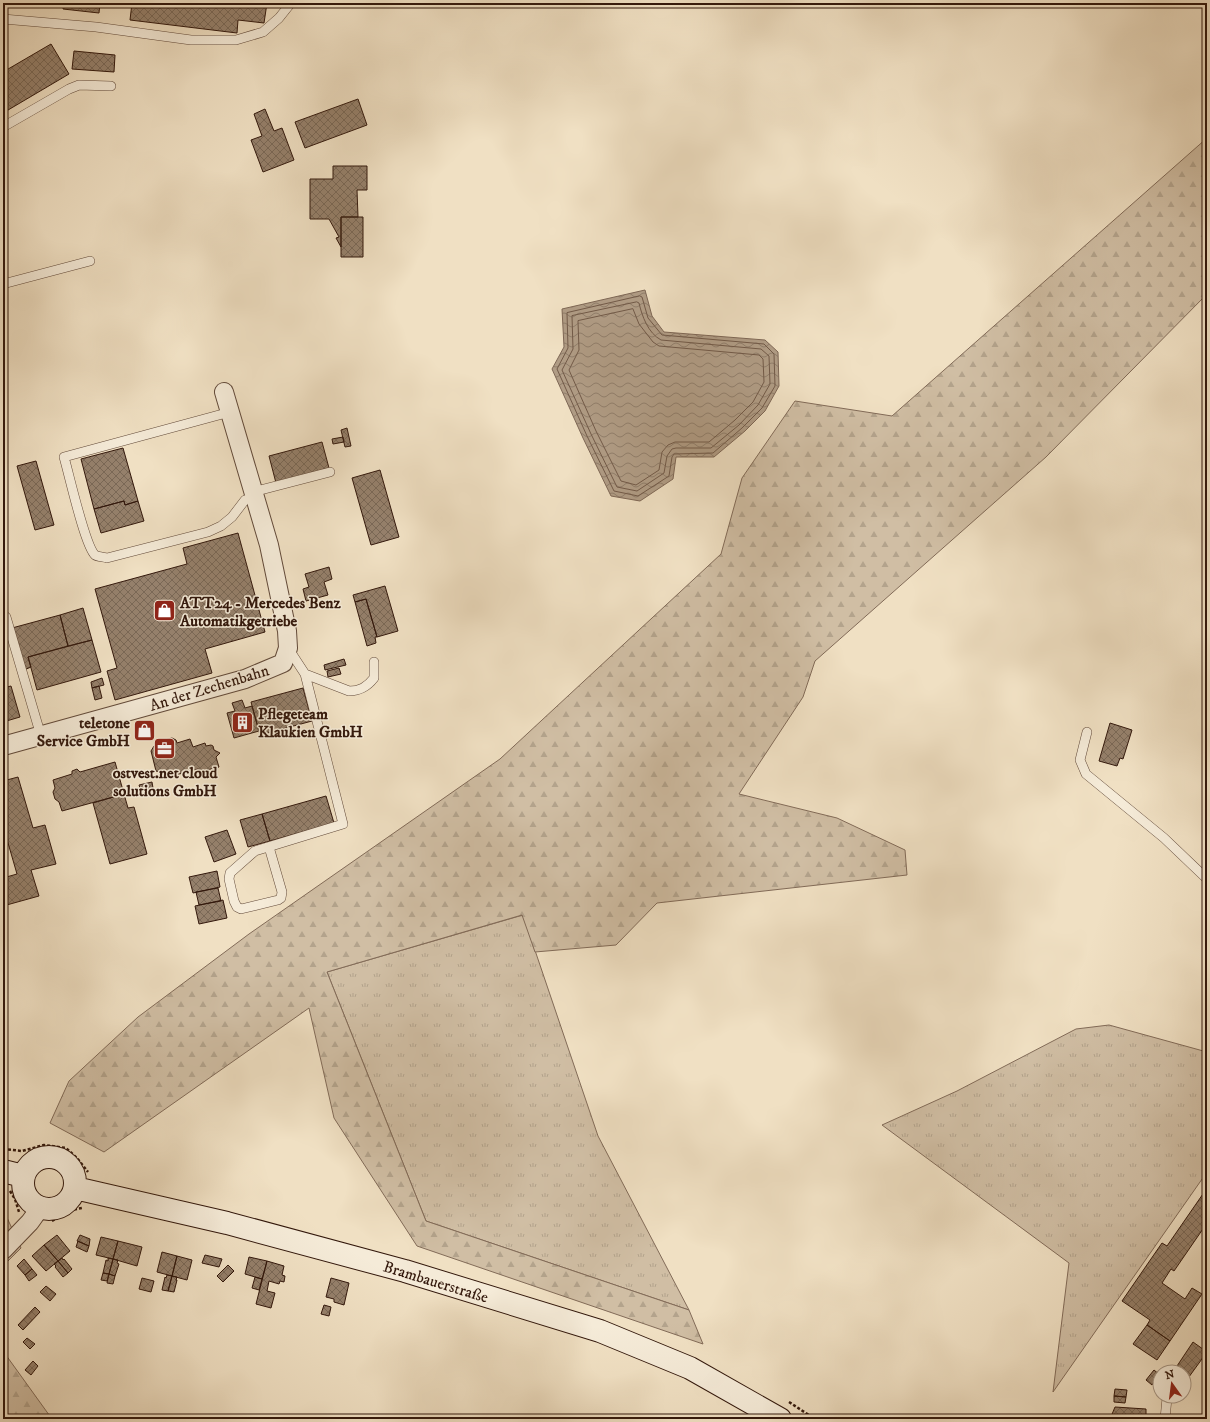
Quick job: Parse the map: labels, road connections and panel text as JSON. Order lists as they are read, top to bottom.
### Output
{
  "streets": {
    "main road": ["Brambauerstraße"],
    "street": ["An der Zechenbahn"]
  },
  "places": {
    "shop": ["ATT24 - Mercedes Benz Automatikgetriebe", "teletone Service GmbH"],
    "building": ["Pflegeteam Klaukien GmbH"],
    "office": ["ostvest.net cloud solutions GmbH"]
  },
  "north": "top"
}
